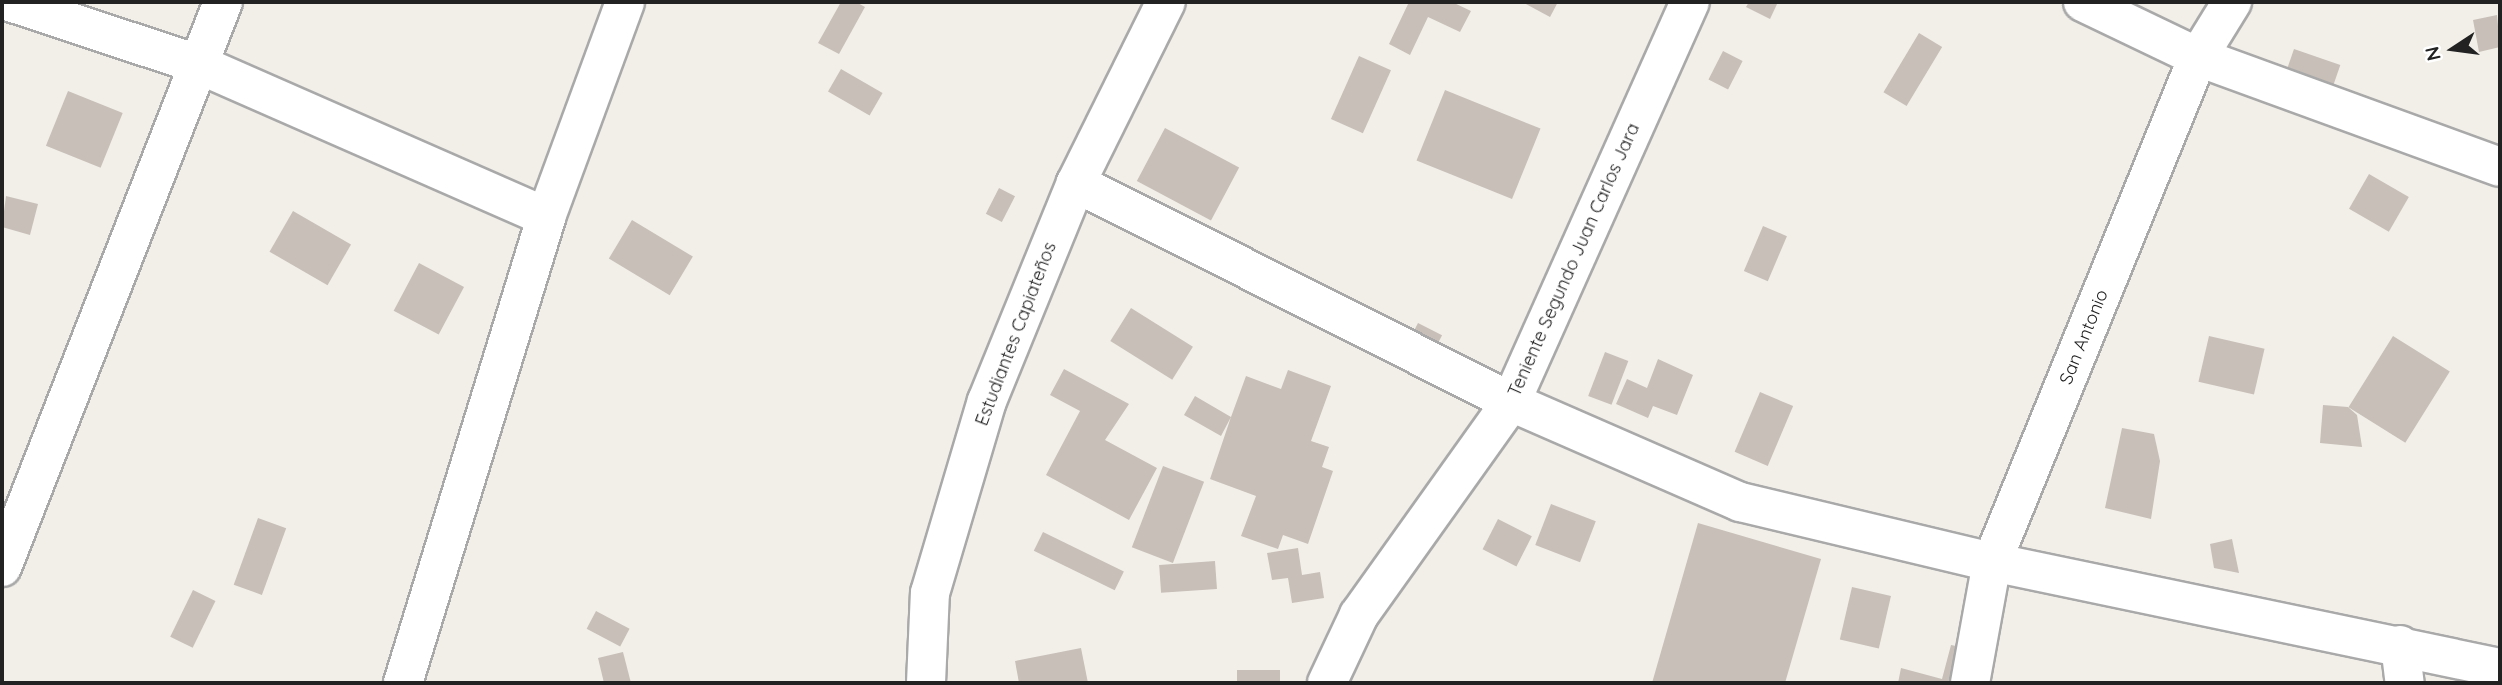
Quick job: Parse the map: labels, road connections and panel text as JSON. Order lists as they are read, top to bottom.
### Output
{
  "streets": {
    "street": ["Teniente Segundo Juan Carlos Jara", "Estudiantes Capiateños", "San Antonio"]
  },
  "north": "left"
}
